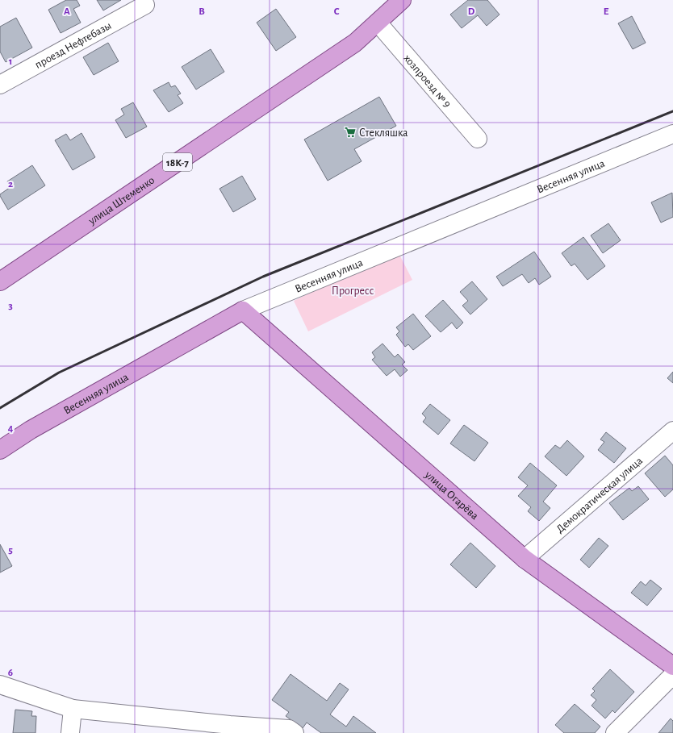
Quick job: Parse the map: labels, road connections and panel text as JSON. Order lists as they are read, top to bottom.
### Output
{
  "streets": {
    "main road": [
      "18К-7",
      "Весенняя улица",
      "улица Штеменко",
      "улица Огарёва"
    ],
    "street": ["проезд Нефтебазы", "хозпроезд № 9", "Демократическая улица"]
  },
  "crossings": [
    ["хозпроезд № 9", "18К-7"],
    ["хозпроезд № 9", "улица Штеменко"],
    ["18К-7", "улица Штеменко"],
    ["Весенняя улица", "улица Огарёва"],
    ["Демократическая улица", "улица Огарёва"]
  ],
  "parks": ["Прогресс"],
  "places": {
    "supermarket": ["Стекляшка"]
  },
  "grid": {
    "columns": [
      "A",
      "B",
      "C",
      "D",
      "E"
    ],
    "rows": [
      "1",
      "2",
      "3",
      "4",
      "5",
      "6"
    ]
  }
}
